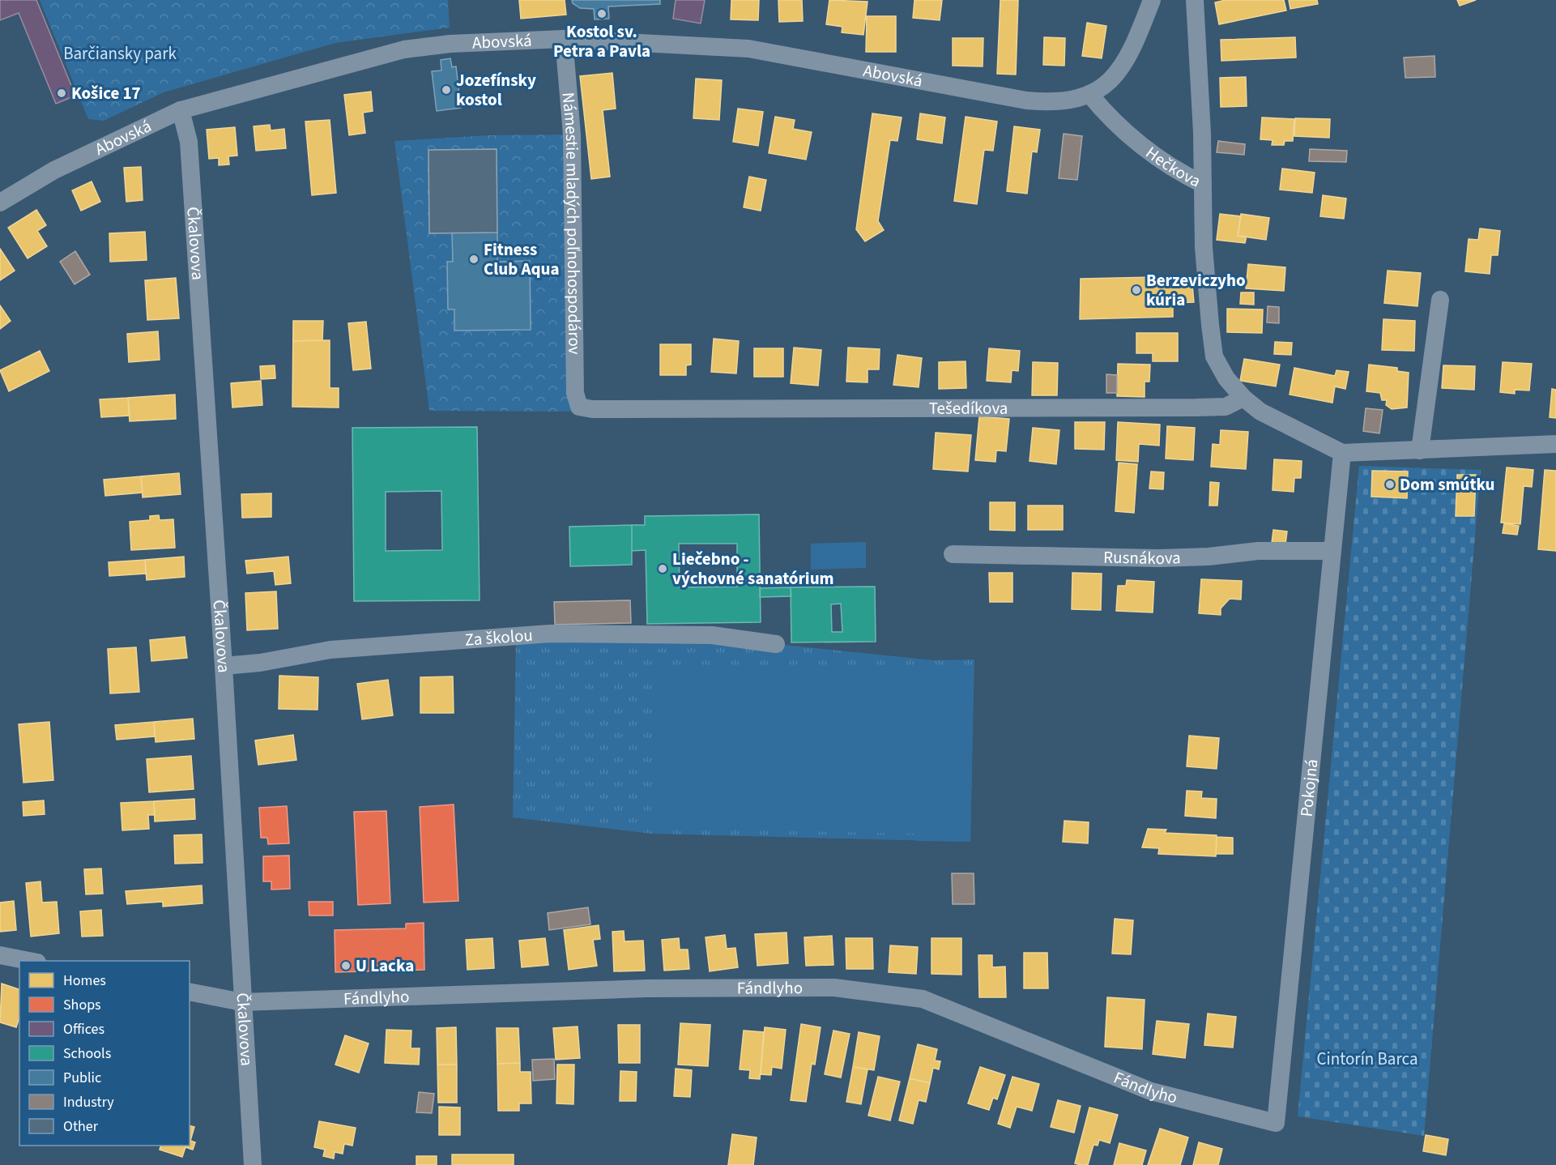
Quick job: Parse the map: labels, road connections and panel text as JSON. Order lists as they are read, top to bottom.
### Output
{
  "streets": {
    "street": [
      "Abovská",
      "Hečkova",
      "Námestie mladých poľnohospodárov",
      "Čkalovova",
      "Tešedíkova",
      "Rusnákova",
      "Za školou",
      "Pokojná",
      "Fándlyho"
    ]
  },
  "crossings": [
    ["Abovská", "Hečkova"],
    ["Abovská", "Námestie mladých poľnohospodárov"],
    ["Abovská", "Čkalovova"],
    ["Hečkova", "Tešedíkova"],
    ["Námestie mladých poľnohospodárov", "Tešedíkova"],
    ["Čkalovova", "Za školou"],
    ["Čkalovova", "Fándlyho"],
    ["Rusnákova", "Pokojná"],
    ["Pokojná", "Fándlyho"]
  ],
  "parks": ["Barčiansky park", "Cintorín Barca"],
  "places": [
    "Kostol sv. Petra a Pavla",
    "Jozefínsky kostol",
    "Košice 17",
    "Fitness Club Aqua",
    "Berzeviczyho kúria",
    "Dom smútku",
    "Liečebno - výchovné sanatórium",
    "U Lacka"
  ],
  "legend": [
    "Homes",
    "Shops",
    "Offices",
    "Schools",
    "Public",
    "Industry",
    "Other"
  ]
}
